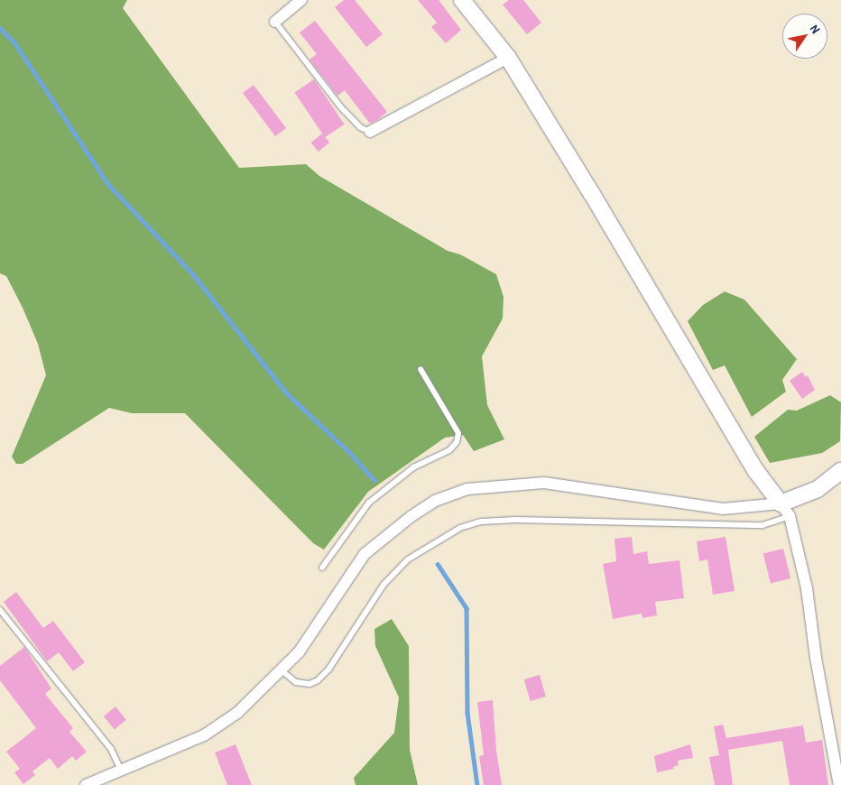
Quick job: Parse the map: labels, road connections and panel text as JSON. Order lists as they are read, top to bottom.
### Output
{
  "north": "top right"
}
